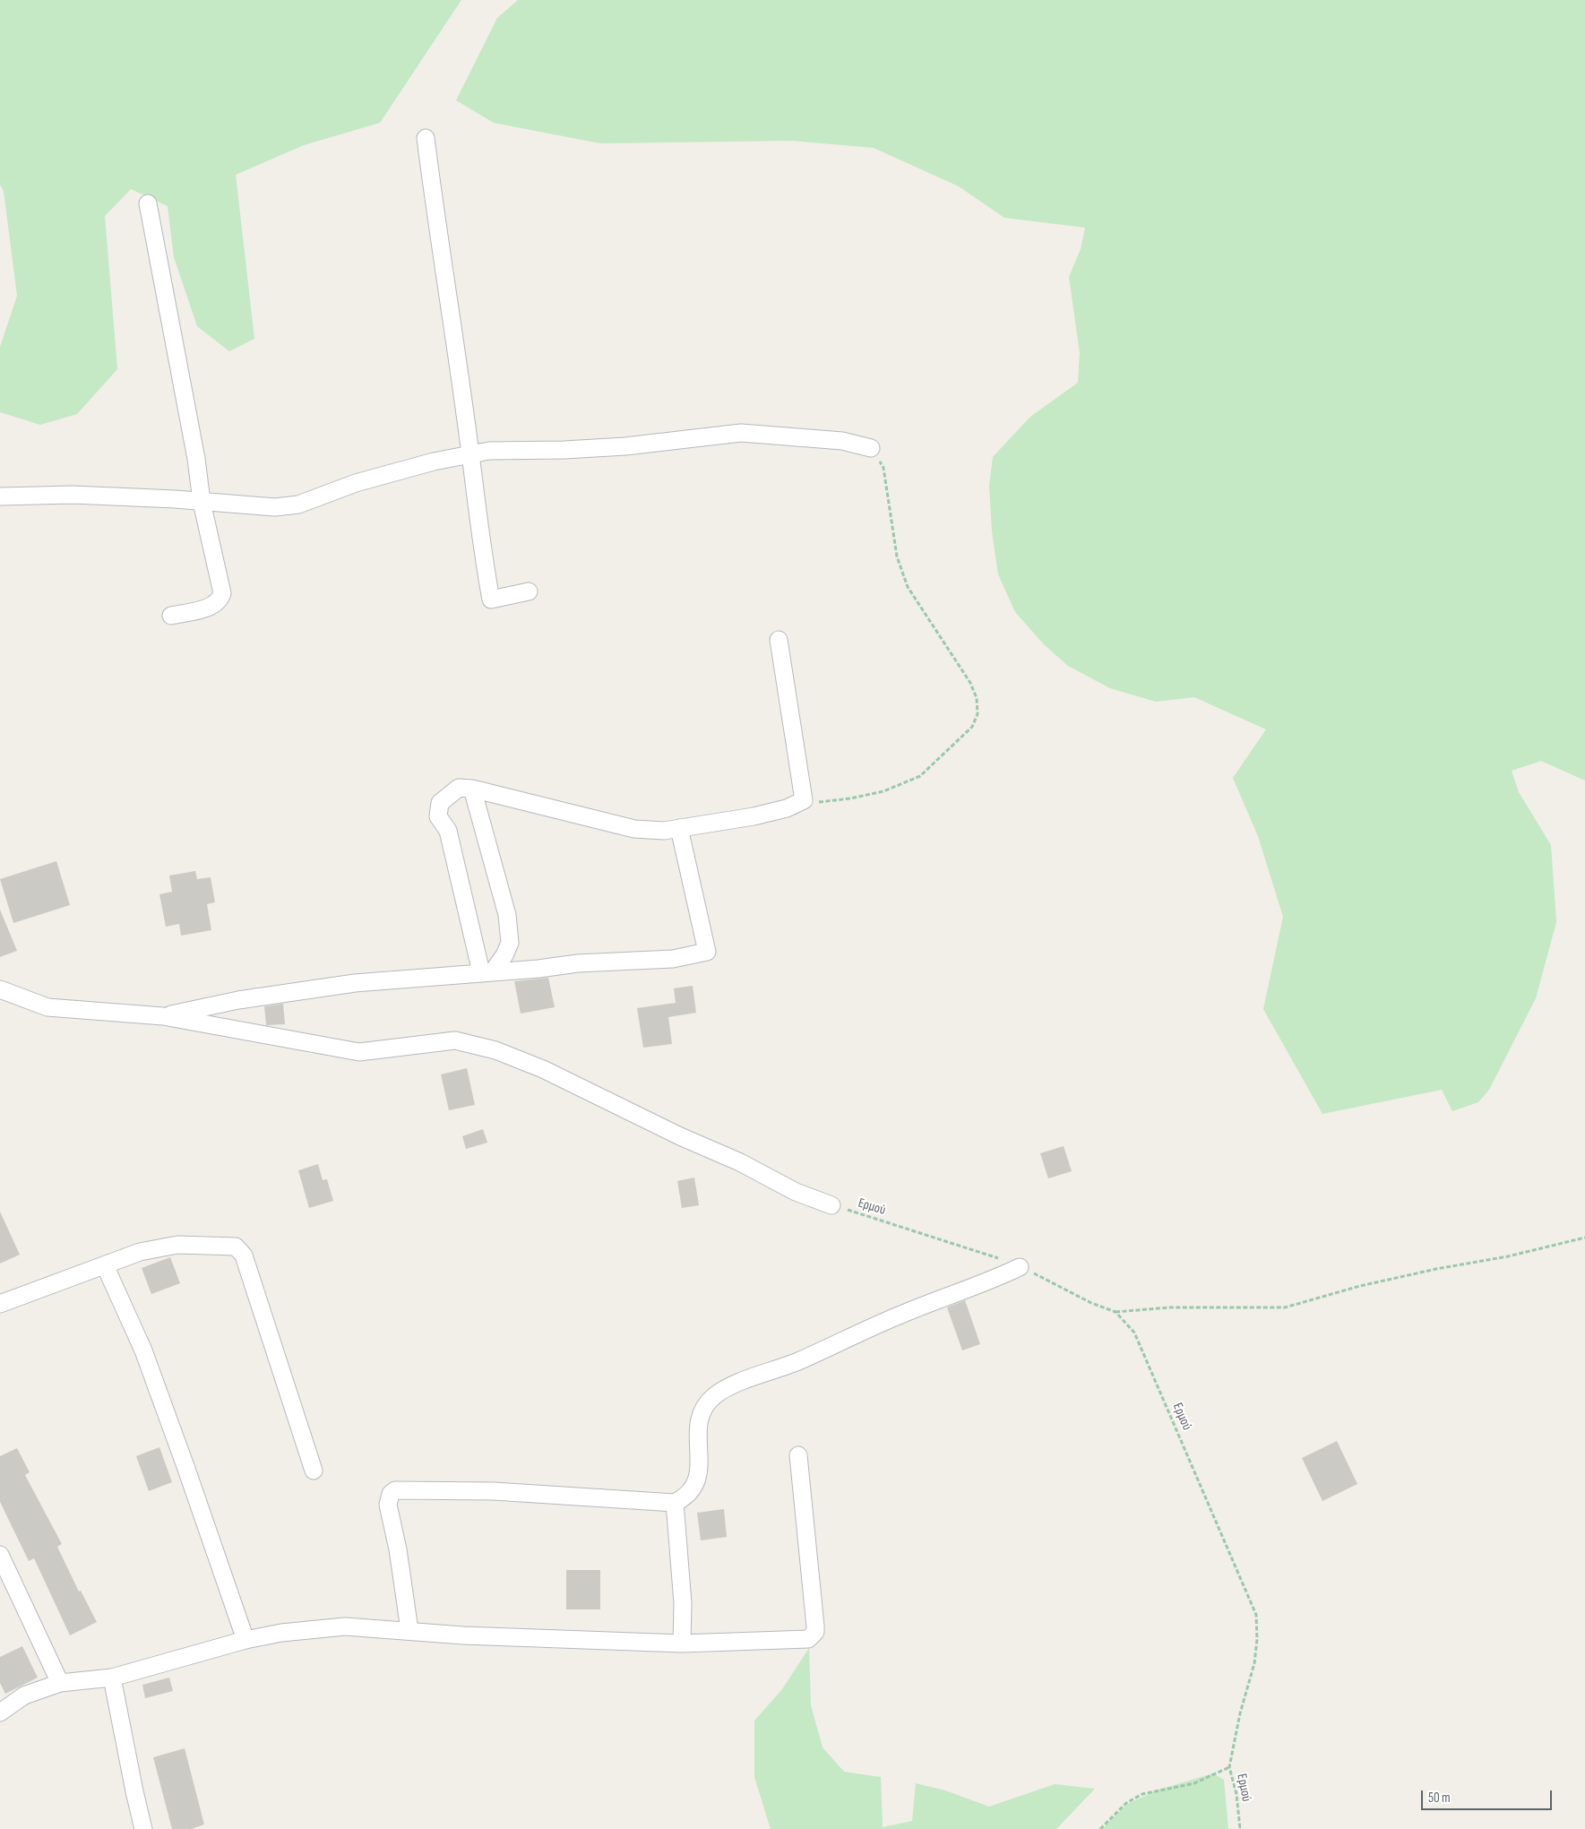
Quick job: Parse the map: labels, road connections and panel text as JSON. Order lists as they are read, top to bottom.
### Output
{
  "streets": {
    "path": ["Ερμού"]
  },
  "scale_bar": "50 m"
}
